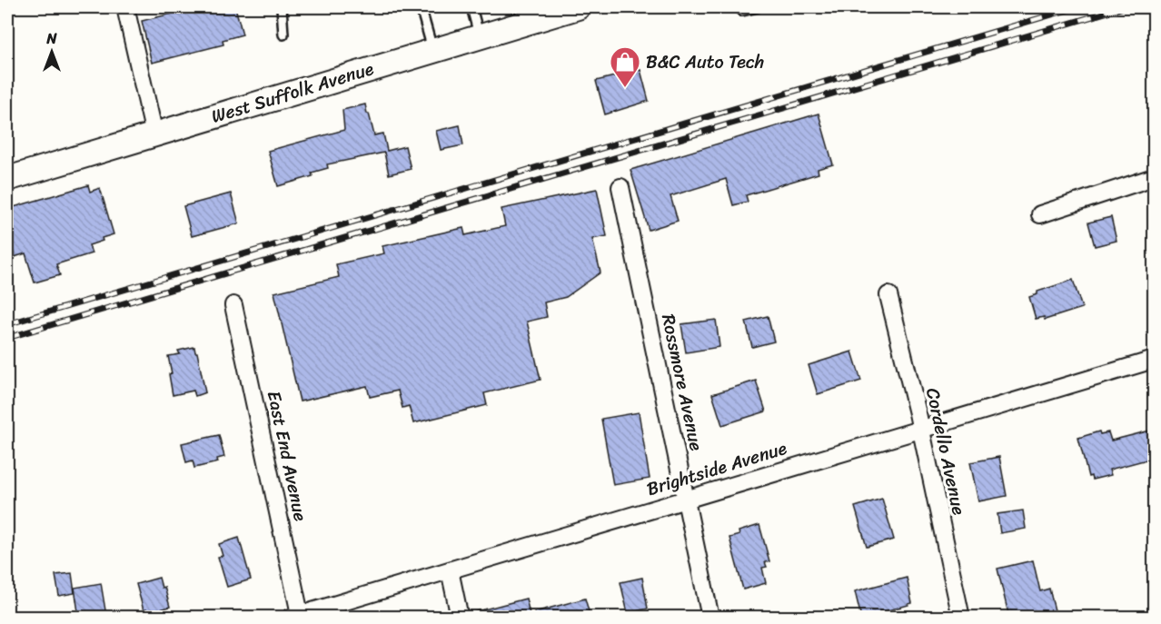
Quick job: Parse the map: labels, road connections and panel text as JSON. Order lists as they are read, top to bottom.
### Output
{
  "streets": {
    "main road": ["West Suffolk Avenue"],
    "street": [
      "Rossmore Avenue",
      "Cordello Avenue",
      "East End Avenue",
      "Brightside Avenue"
    ]
  },
  "crossings": [
    ["Rossmore Avenue", "Brightside Avenue"],
    ["Cordello Avenue", "Brightside Avenue"],
    ["East End Avenue", "Brightside Avenue"]
  ],
  "places": {
    "shop": ["B&C Auto Tech"]
  },
  "north": "top"
}
